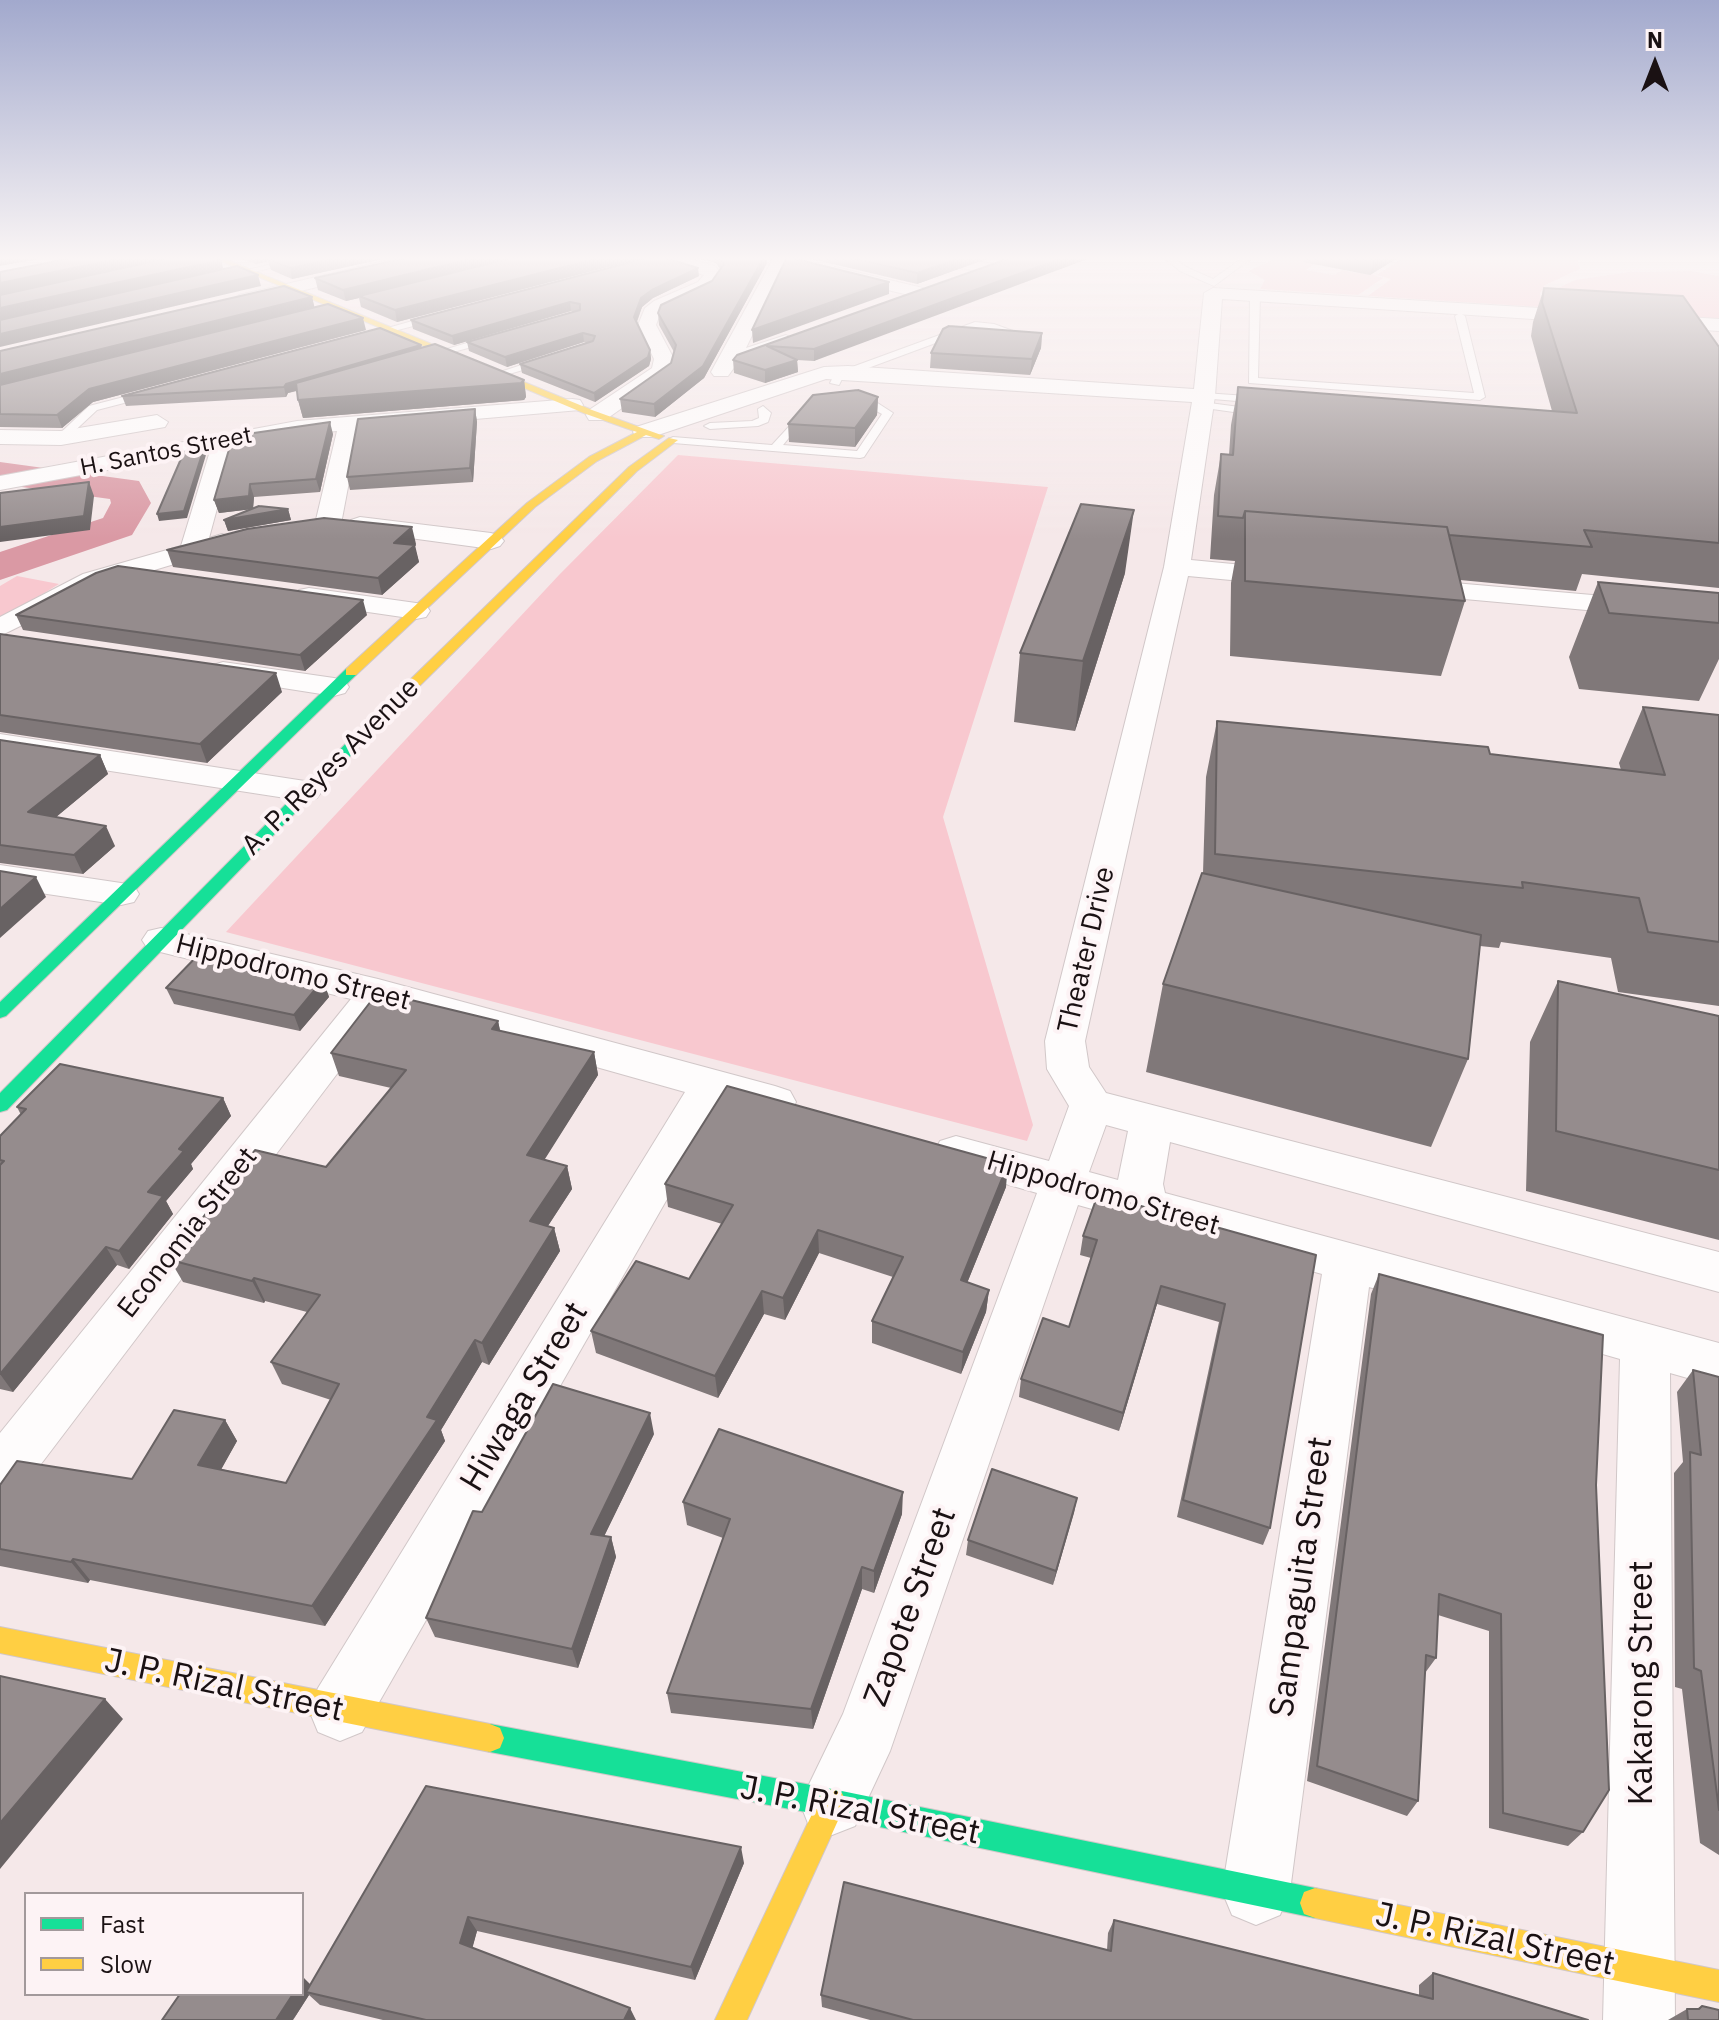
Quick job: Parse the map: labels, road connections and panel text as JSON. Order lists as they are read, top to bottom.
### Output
{
  "streets": {
    "street": [
      "H. Santos Street",
      "A. P. Reyes Avenue",
      "Theater Drive",
      "Hippodromo Street",
      "Economia Street",
      "Hiwaga Street",
      "Sampaguita Street",
      "Zapote Street",
      "Kakarong Street",
      "J. P. Rizal Street"
    ]
  },
  "crossings": [
    ["A. P. Reyes Avenue", "Hippodromo Street"],
    ["Theater Drive", "Zapote Street"],
    ["Hippodromo Street", "Economia Street"],
    ["Hippodromo Street", "Hiwaga Street"],
    ["Hippodromo Street", "Sampaguita Street"],
    ["Hippodromo Street", "Zapote Street"],
    ["Hippodromo Street", "Kakarong Street"],
    ["Hiwaga Street", "J. P. Rizal Street"],
    ["Sampaguita Street", "J. P. Rizal Street"],
    ["Zapote Street", "J. P. Rizal Street"],
    ["Kakarong Street", "J. P. Rizal Street"]
  ],
  "legend": ["Fast", "Slow"],
  "north": "top"
}
